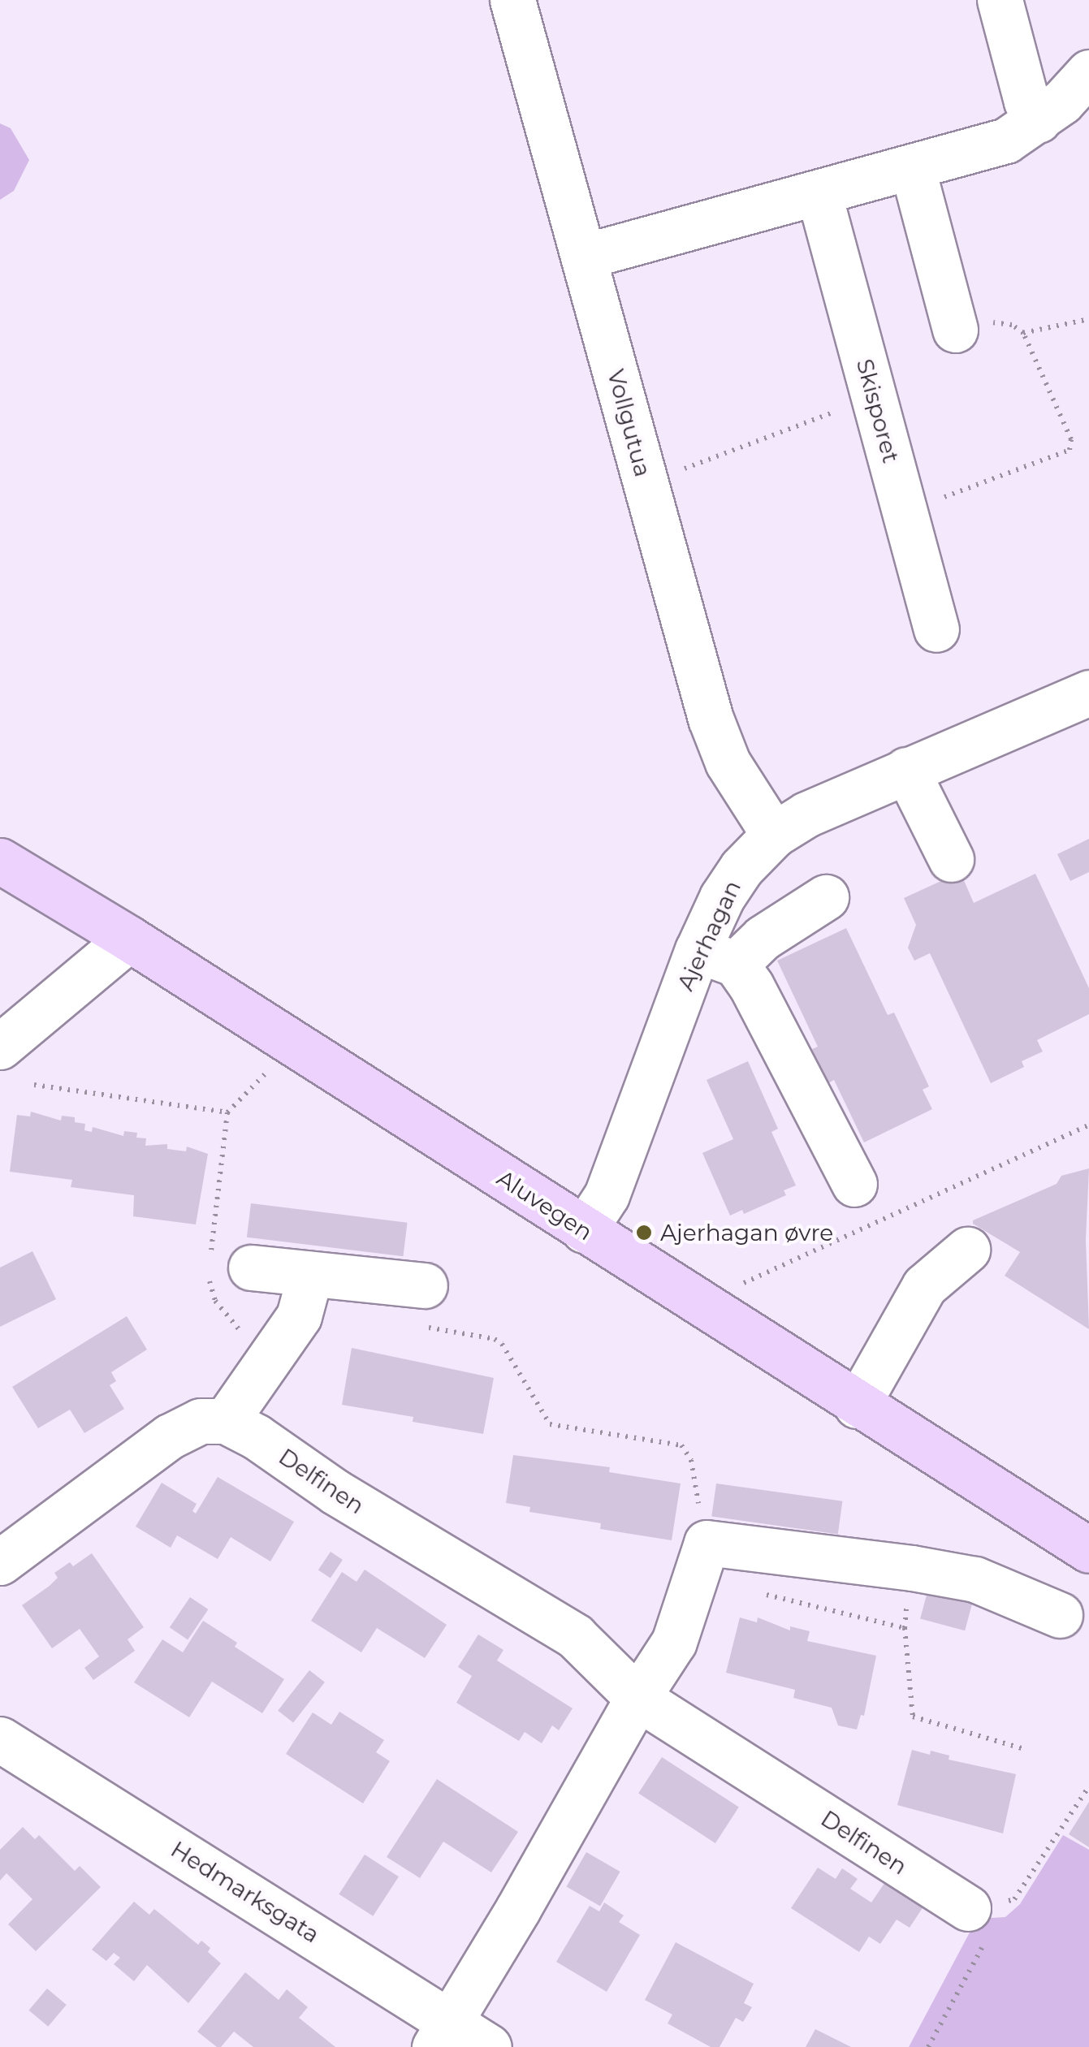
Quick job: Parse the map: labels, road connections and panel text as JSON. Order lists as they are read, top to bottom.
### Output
{
  "streets": {
    "main road": ["Aluvegen"],
    "street": [
      "Skisporet",
      "Vollgutua",
      "Ajerhagan",
      "Delfinen",
      "Hedmarksgata"
    ]
  },
  "crossings": [
    ["Vollgutua", "Ajerhagan"],
    ["Ajerhagan", "Aluvegen"]
  ],
  "places": ["Ajerhagan øvre"]
}
